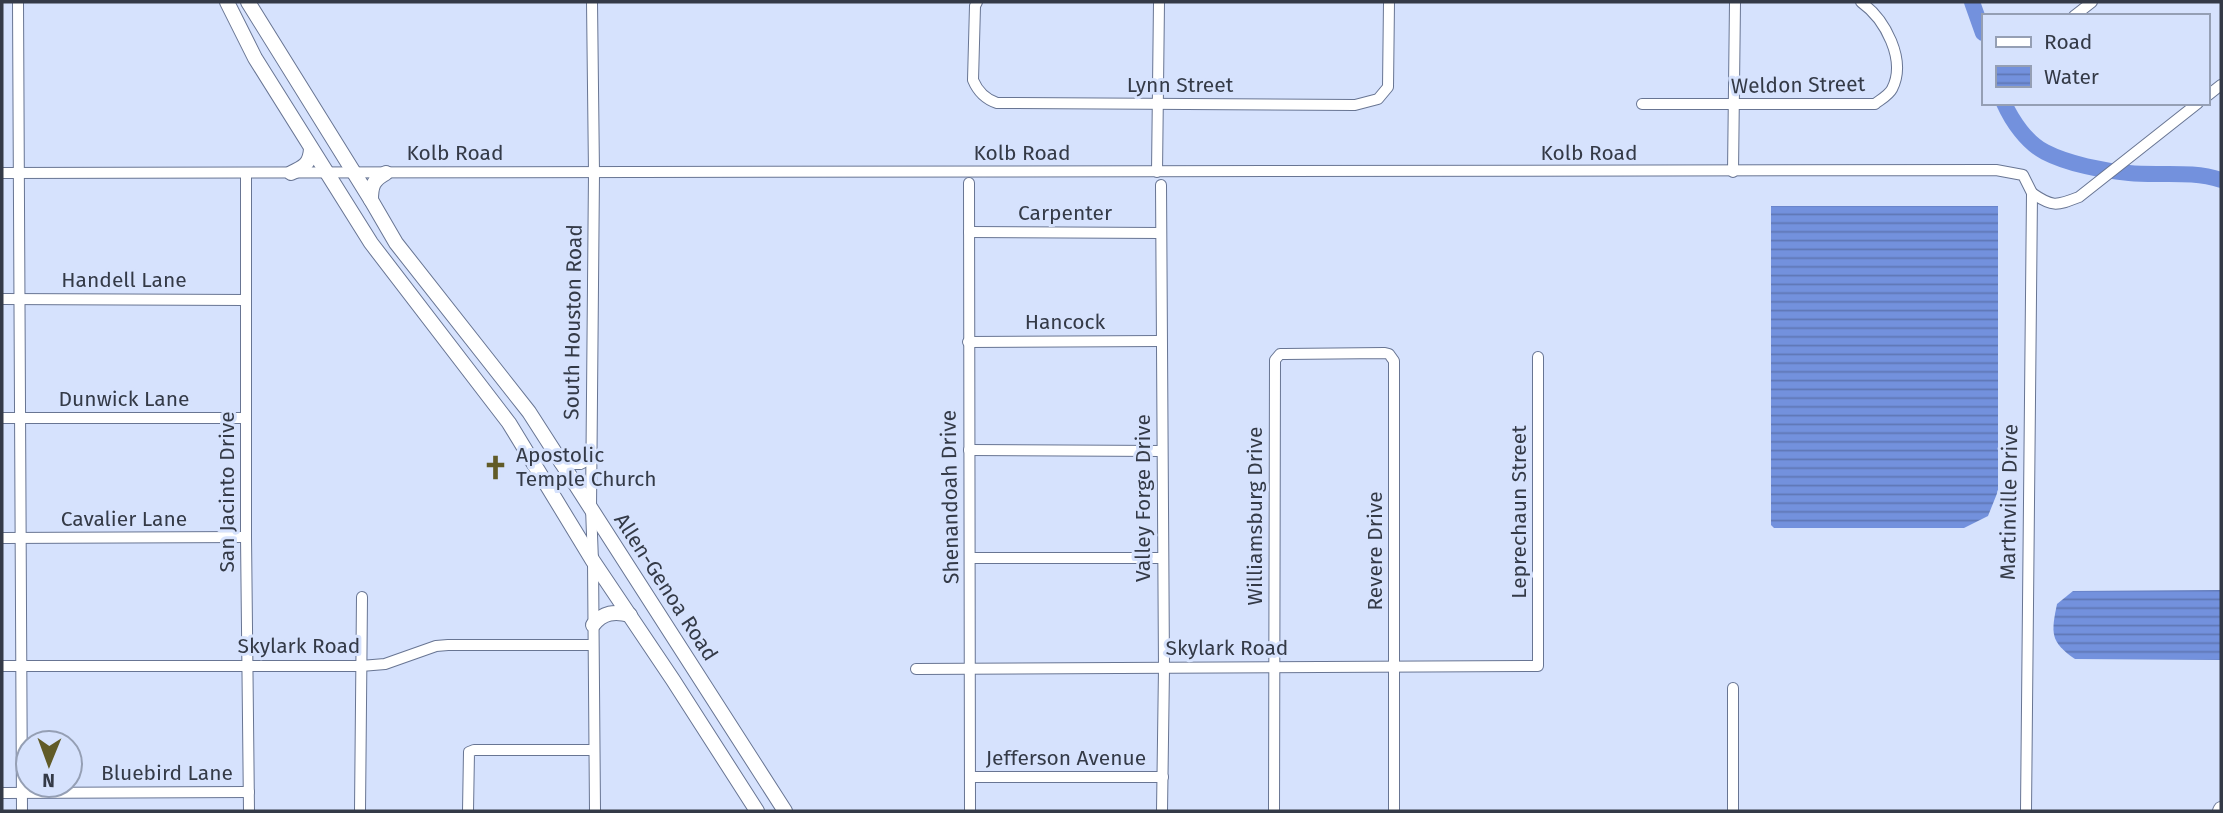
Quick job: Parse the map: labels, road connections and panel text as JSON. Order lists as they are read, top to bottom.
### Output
{
  "streets": {
    "main road": ["Allen-Genoa Road"],
    "street": [
      "Lynn Street",
      "Weldon Street",
      "Kolb Road",
      "Carpenter",
      "Handell Lane",
      "South Houston Road",
      "Hancock",
      "Dunwick Lane",
      "San Jacinto Drive",
      "Shenandoah Drive",
      "Valley Forge Drive",
      "Martinville Drive",
      "Leprechaun Street",
      "Williamsburg Drive",
      "Cavalier Lane",
      "Revere Drive",
      "Skylark Road",
      "Jefferson Avenue",
      "Bluebird Lane"
    ]
  },
  "crossings": [
    ["Kolb Road", "South Houston Road"],
    ["Kolb Road", "San Jacinto Drive"],
    ["Kolb Road", "Martinville Drive"],
    ["Kolb Road", "Allen-Genoa Road"],
    ["Carpenter", "Shenandoah Drive"],
    ["Carpenter", "Valley Forge Drive"],
    ["Handell Lane", "San Jacinto Drive"],
    ["South Houston Road", "Allen-Genoa Road"],
    ["South Houston Road", "Skylark Road"],
    ["Hancock", "Shenandoah Drive"],
    ["Hancock", "Valley Forge Drive"],
    ["Dunwick Lane", "San Jacinto Drive"],
    ["San Jacinto Drive", "Cavalier Lane"],
    ["San Jacinto Drive", "Skylark Road"],
    ["San Jacinto Drive", "Bluebird Lane"],
    ["Shenandoah Drive", "Skylark Road"],
    ["Shenandoah Drive", "Jefferson Avenue"],
    ["Valley Forge Drive", "Skylark Road"],
    ["Valley Forge Drive", "Jefferson Avenue"],
    ["Leprechaun Street", "Skylark Road"],
    ["Williamsburg Drive", "Revere Drive"],
    ["Williamsburg Drive", "Skylark Road"],
    ["Revere Drive", "Skylark Road"]
  ],
  "places": {
    "church": ["Apostolic Temple Church"]
  },
  "legend": ["Road", "Water"],
  "north": "bottom"
}
